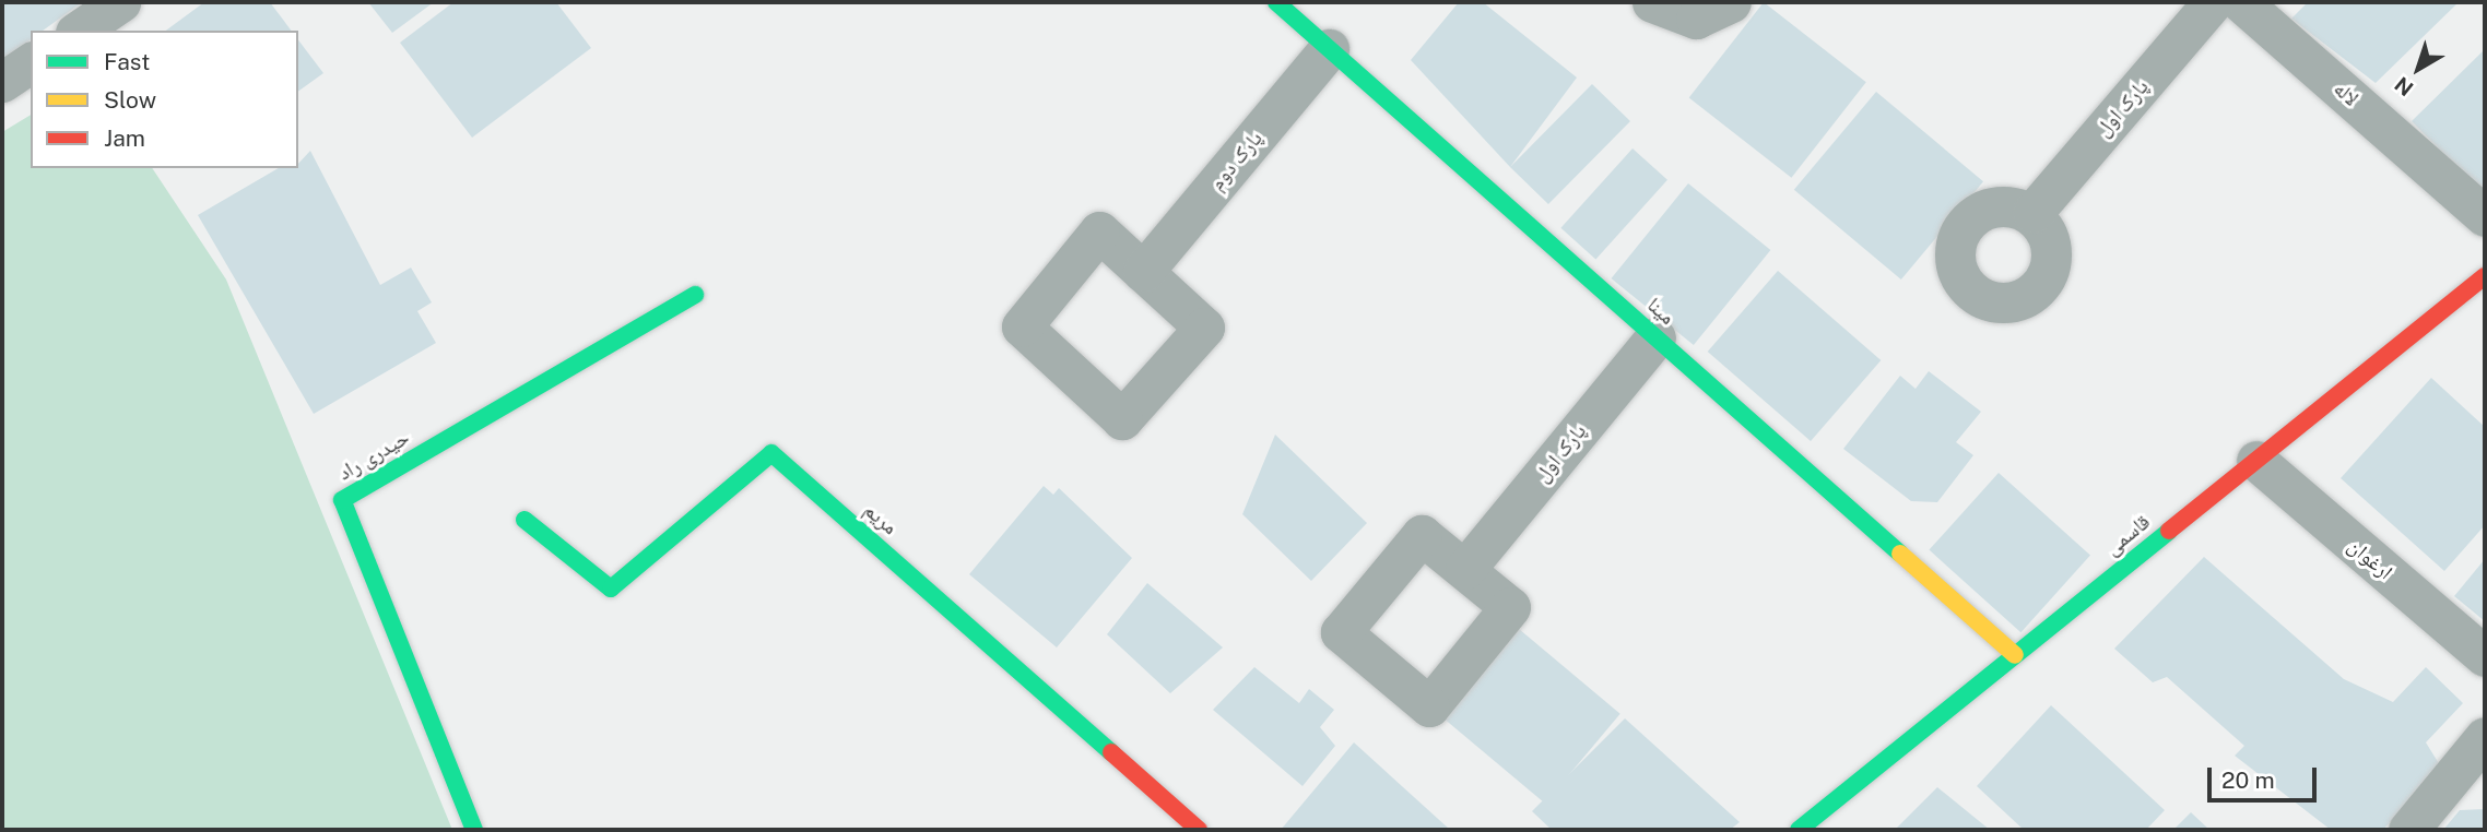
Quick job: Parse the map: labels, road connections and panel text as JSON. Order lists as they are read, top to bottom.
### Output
{
  "streets": {
    "street": [
      "لاله",
      "پارک اول",
      "پارک دوم",
      "مینا",
      "حیدری راد",
      "مریم",
      "قاسمی",
      "ارغوان"
    ]
  },
  "crossings": [
    ["پارک اول", "مینا"],
    ["پارک دوم", "مینا"],
    ["مینا", "قاسمی"],
    ["قاسمی", "ارغوان"]
  ],
  "legend": ["Fast", "Slow", "Jam"],
  "scale_bar": "20 m",
  "north": "bottom left"
}
